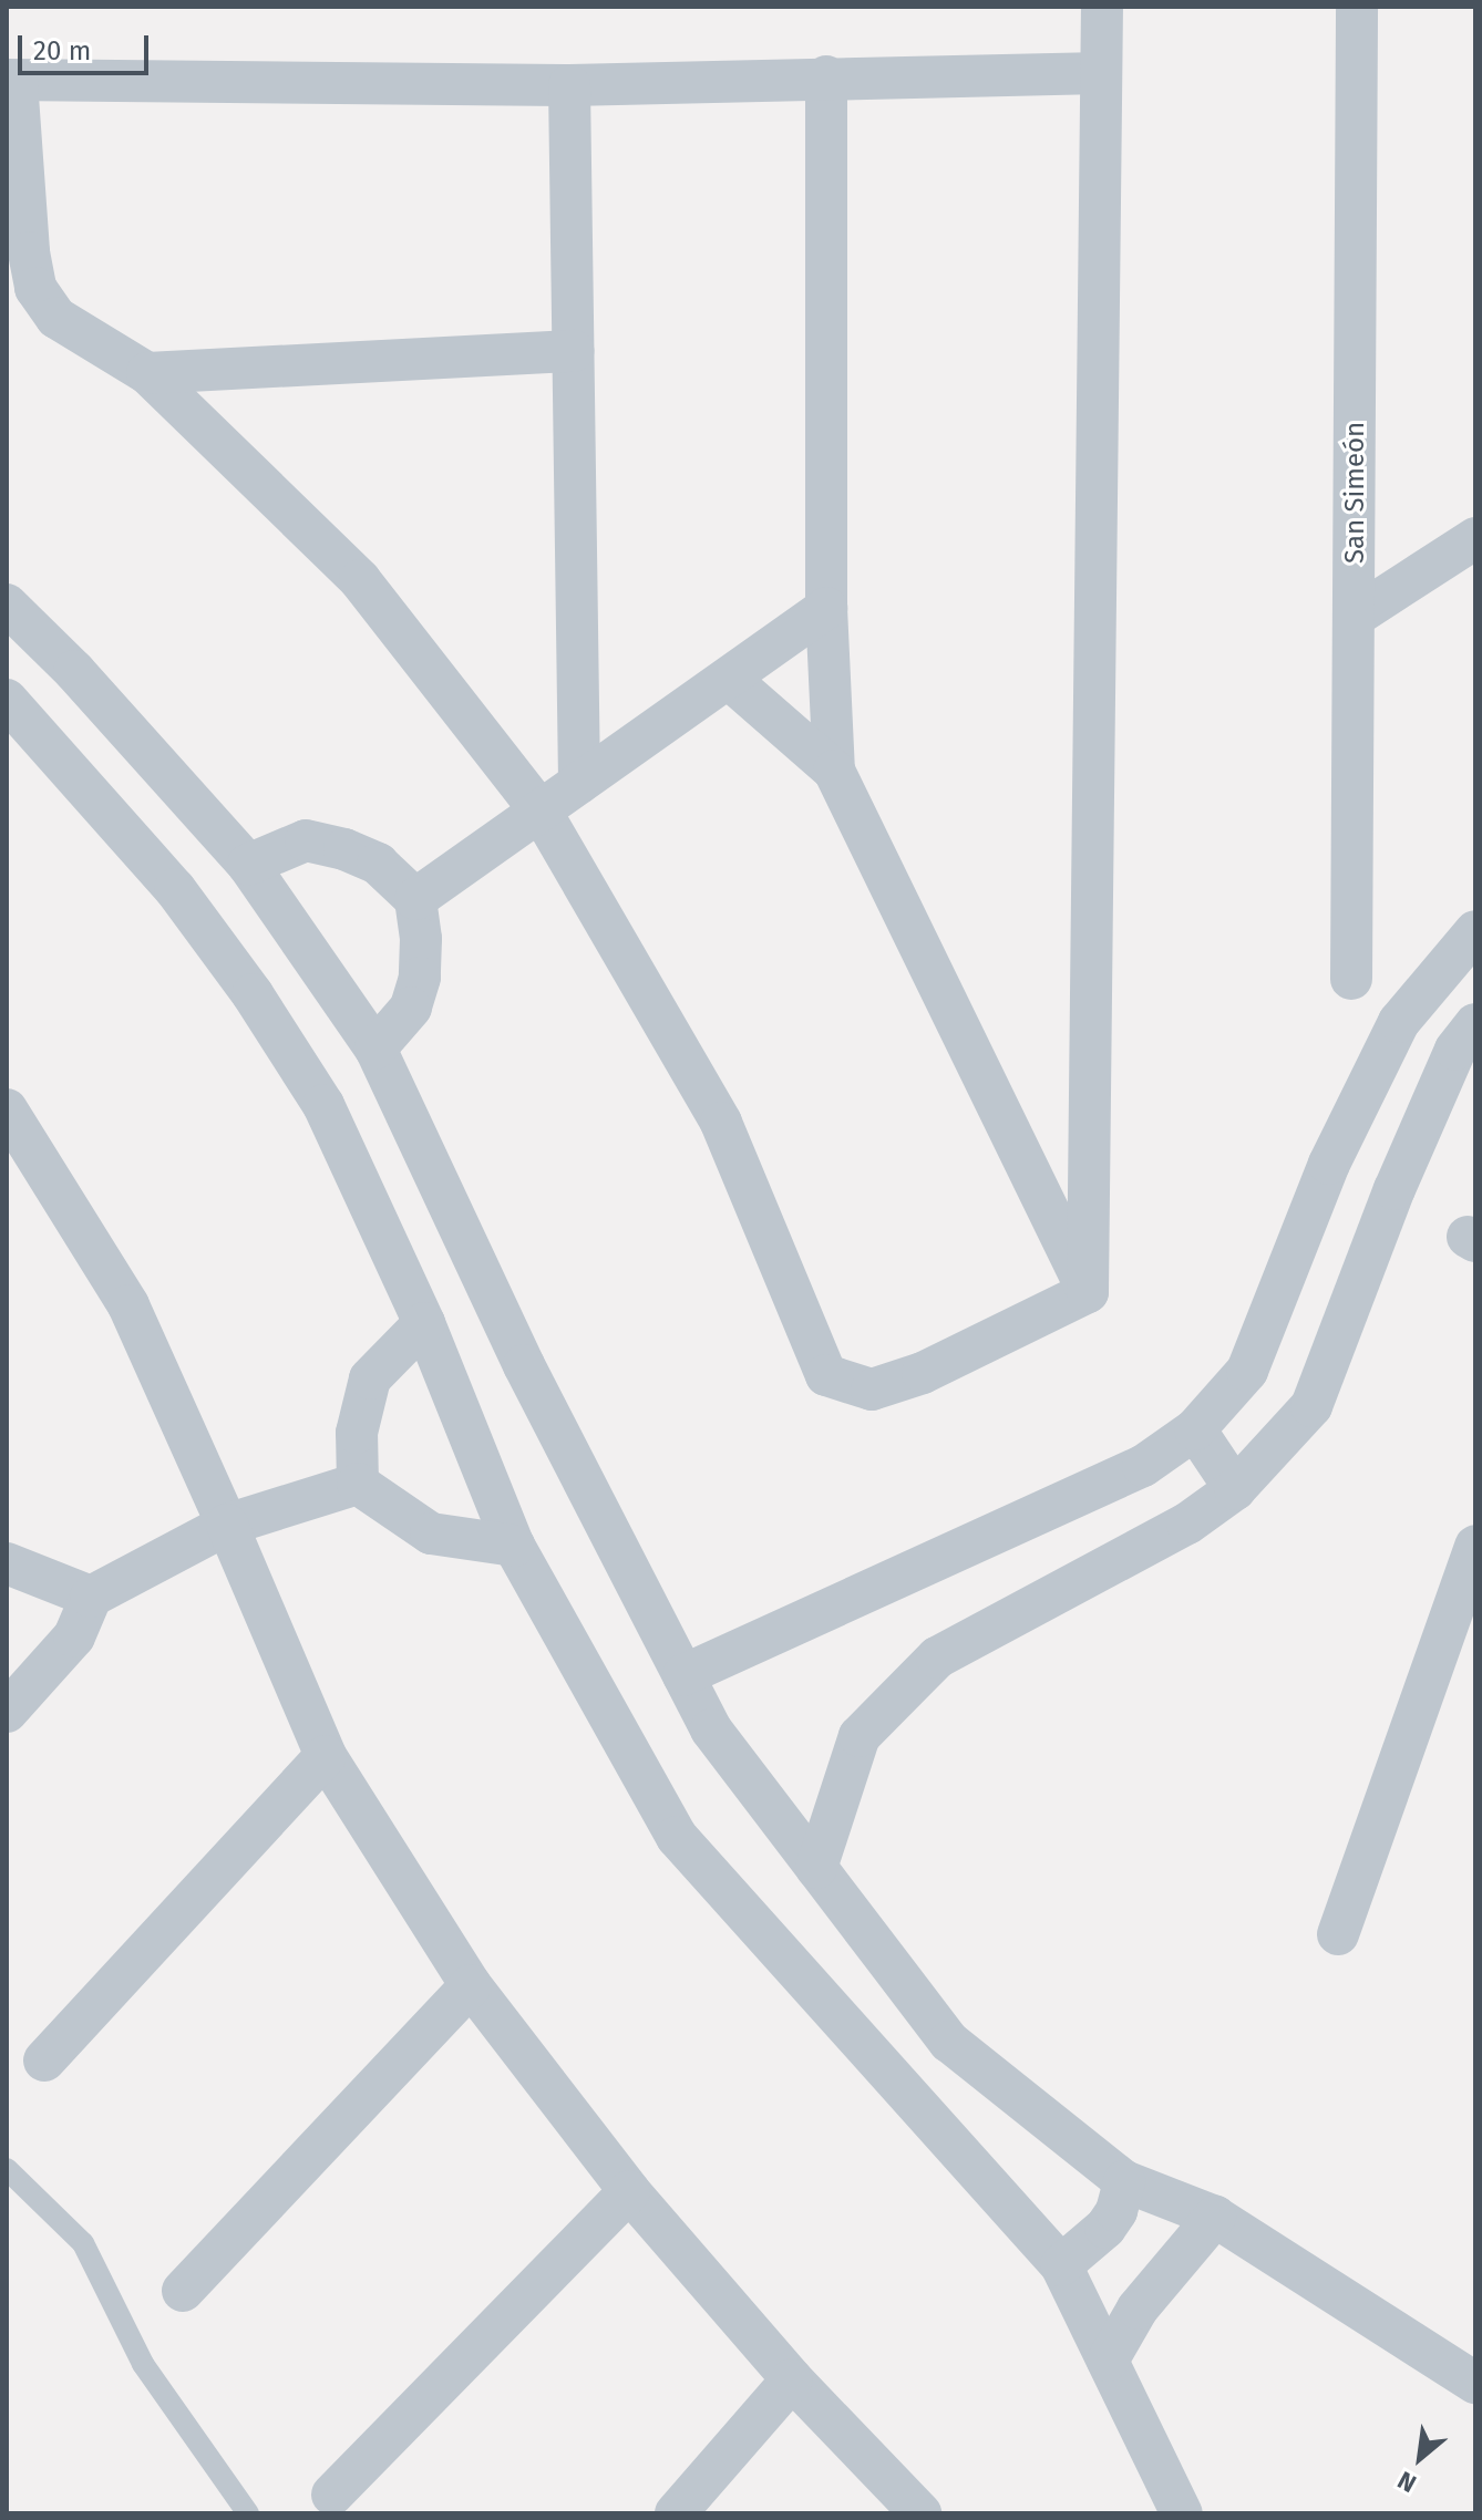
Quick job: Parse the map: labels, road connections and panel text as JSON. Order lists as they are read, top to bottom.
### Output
{
  "streets": {
    "street": ["San Simeón"]
  },
  "scale_bar": "20 m",
  "north": "bottom left"
}
